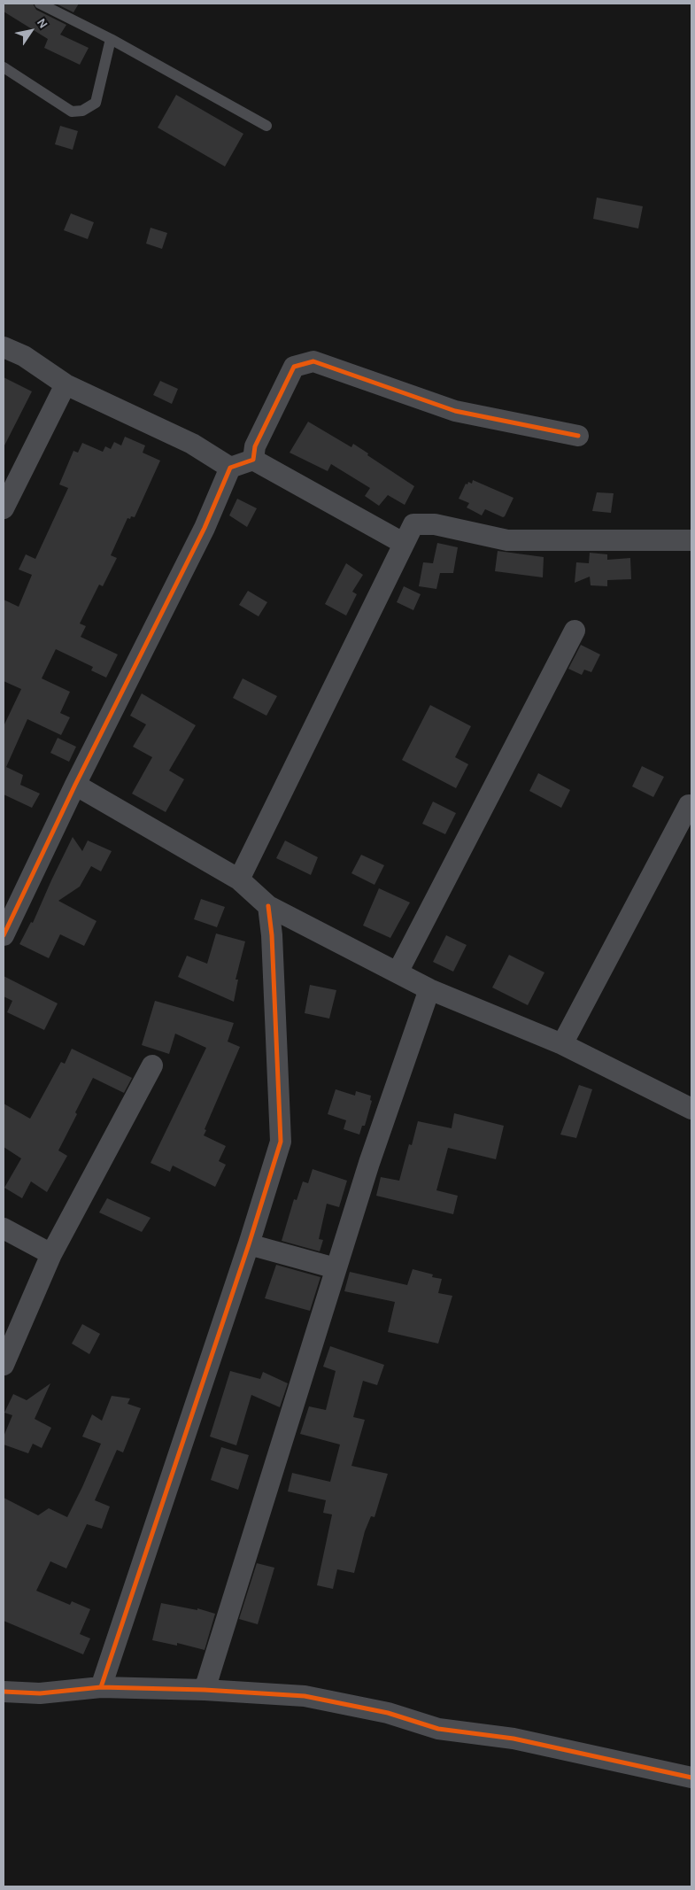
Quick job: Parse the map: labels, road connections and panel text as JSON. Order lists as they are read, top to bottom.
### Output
{
  "north": "top right"
}
